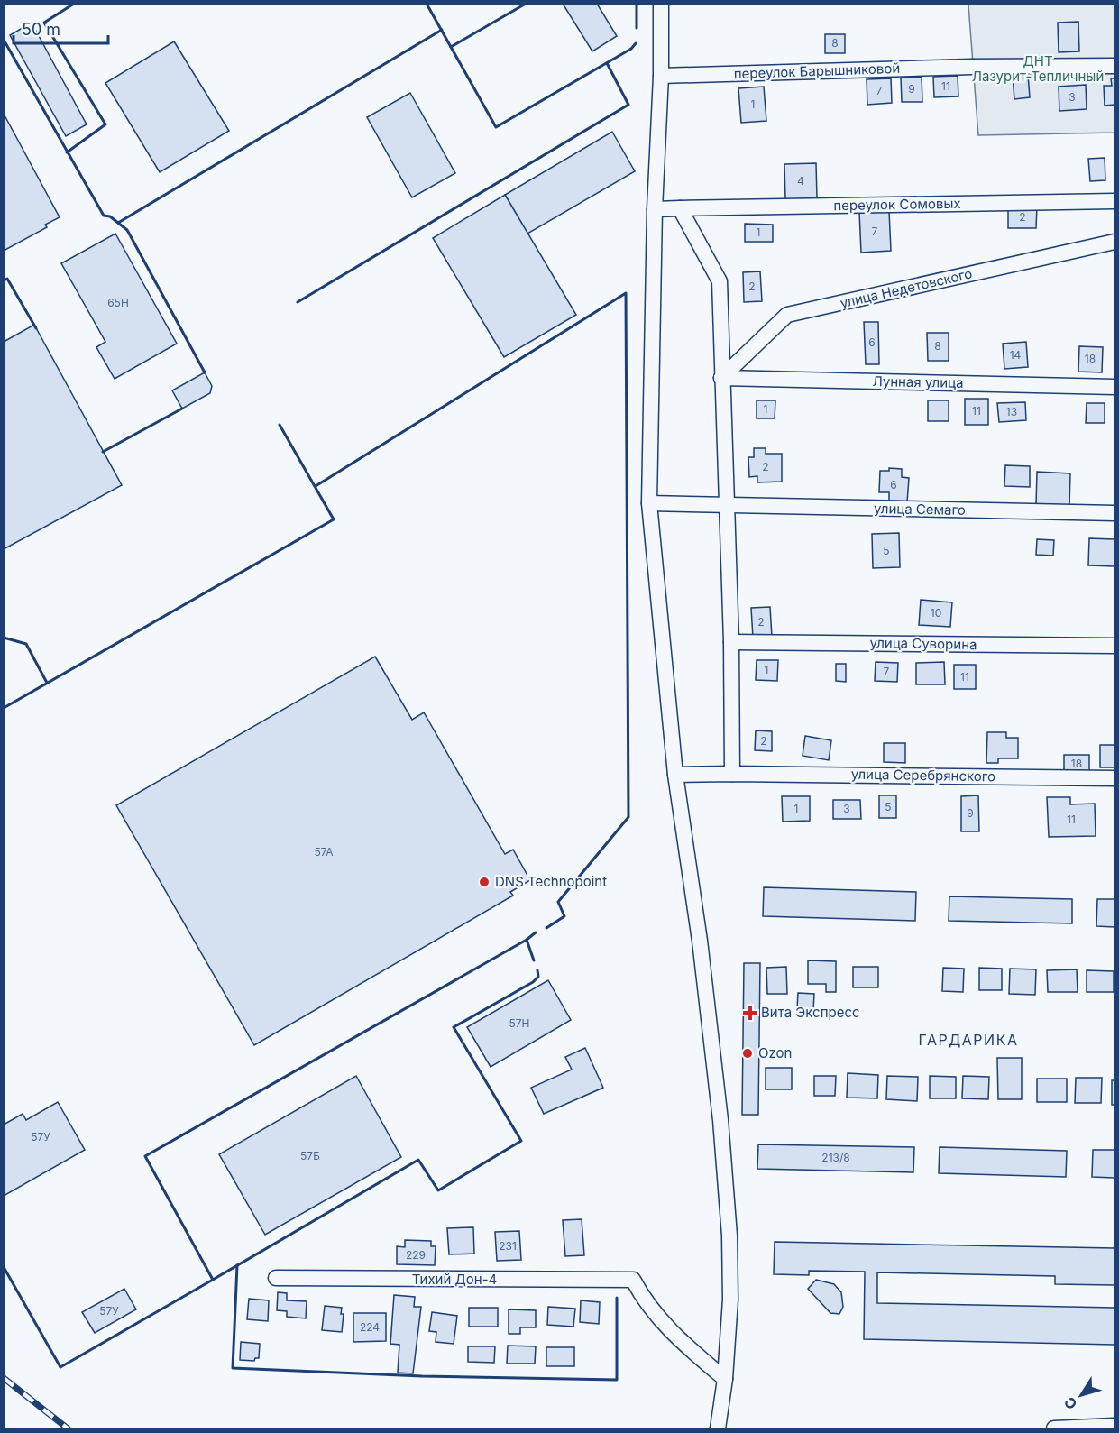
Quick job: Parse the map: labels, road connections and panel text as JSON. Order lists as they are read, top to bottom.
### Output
{
  "streets": {
    "street": [
      "переулок Барышниковой",
      "переулок Сомовых",
      "улица Недетовского",
      "Лунная улица",
      "улица Семаго",
      "улица Суворина",
      "улица Серебрянского",
      "Тихий Дон-4"
    ]
  },
  "crossings": [
    ["улица Недетовского", "Лунная улица"]
  ],
  "districts": ["ГАРДАРИКА"],
  "parks": ["ДНТ Лазурит-Тепличный"],
  "places": {
    "other": ["DNS Technopoint", "Ozon"],
    "health": ["Вита Экспресс"]
  },
  "house_numbers": [
    "8",
    "11",
    "9",
    "7",
    "3",
    "1",
    "4",
    "2",
    "7",
    "1",
    "2",
    "65Н",
    "6",
    "8",
    "14",
    "18",
    "1",
    "11",
    "13",
    "2",
    "6",
    "5",
    "10",
    "2",
    "1",
    "7",
    "11",
    "2",
    "18",
    "5",
    "1",
    "3",
    "9",
    "11",
    "57А",
    "57Н",
    "57У",
    "57Б",
    "213/8",
    "231",
    "229",
    "57У",
    "224"
  ],
  "scale_bar": "50 m",
  "north": "bottom left"
}
